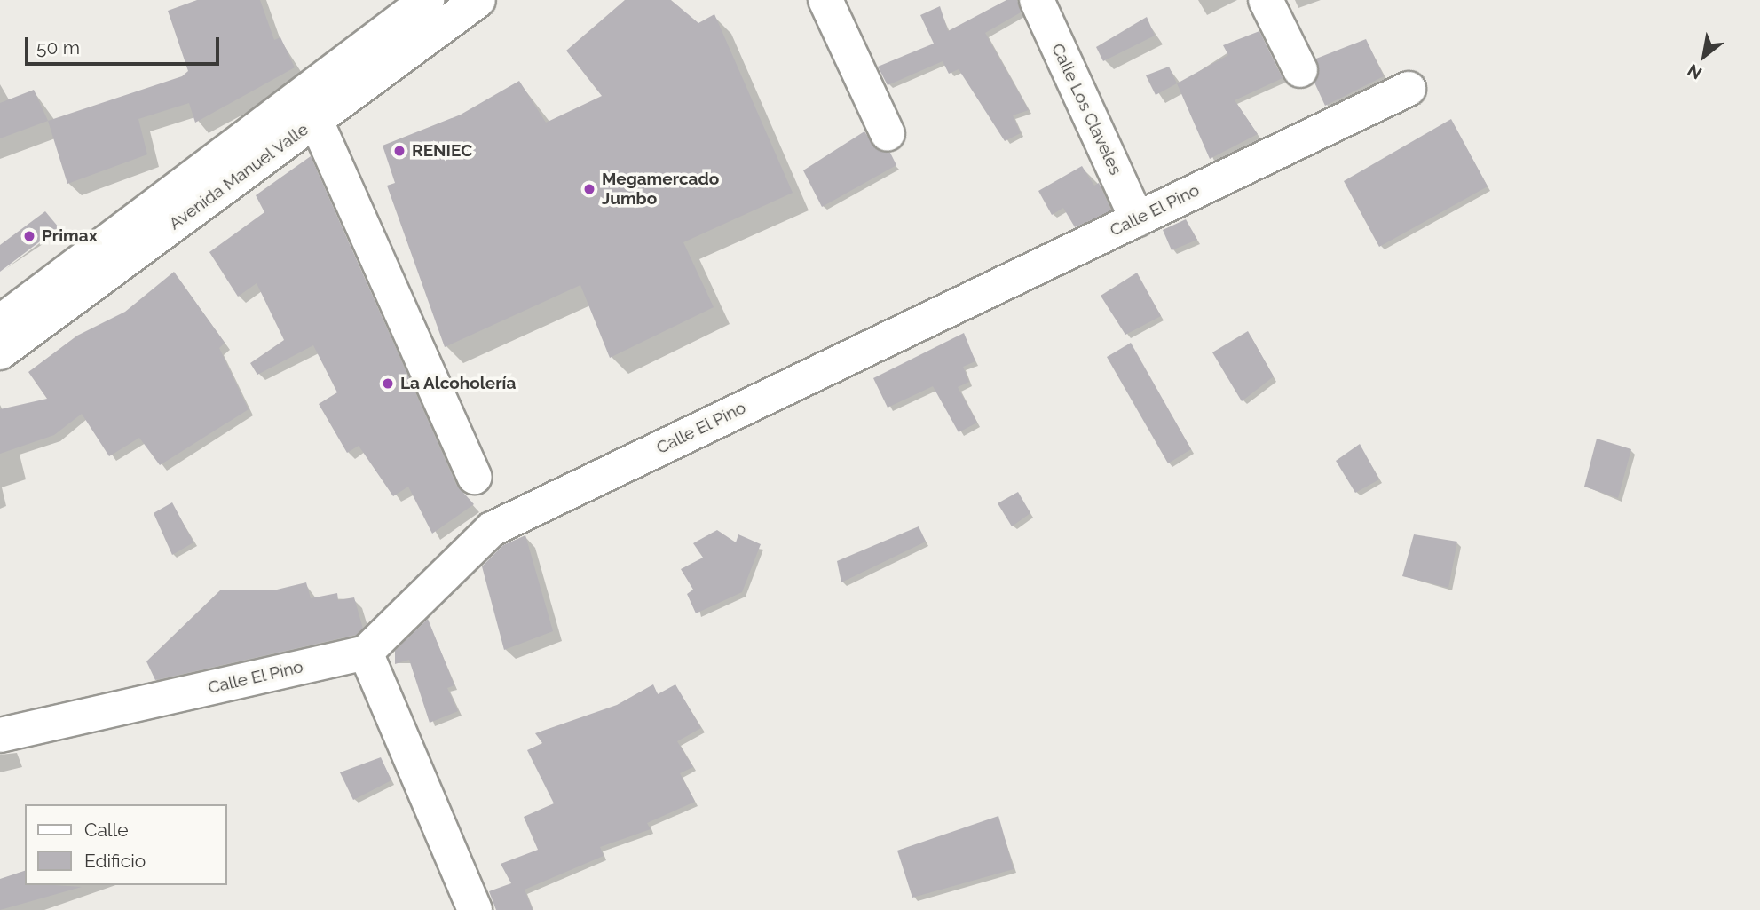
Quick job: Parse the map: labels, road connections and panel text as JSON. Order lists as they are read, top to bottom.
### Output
{
  "streets": {
    "street": ["Calle Los Claveles", "Avenida Manuel Valle", "Calle El Pino"]
  },
  "crossings": [
    ["Calle Los Claveles", "Calle El Pino"]
  ],
  "places": [
    "RENIEC",
    "Megamercado Jumbo",
    "Primax",
    "La Alcoholería"
  ],
  "legend": ["Calle", "Edificio"],
  "scale_bar": "50 m",
  "north": "bottom left"
}
